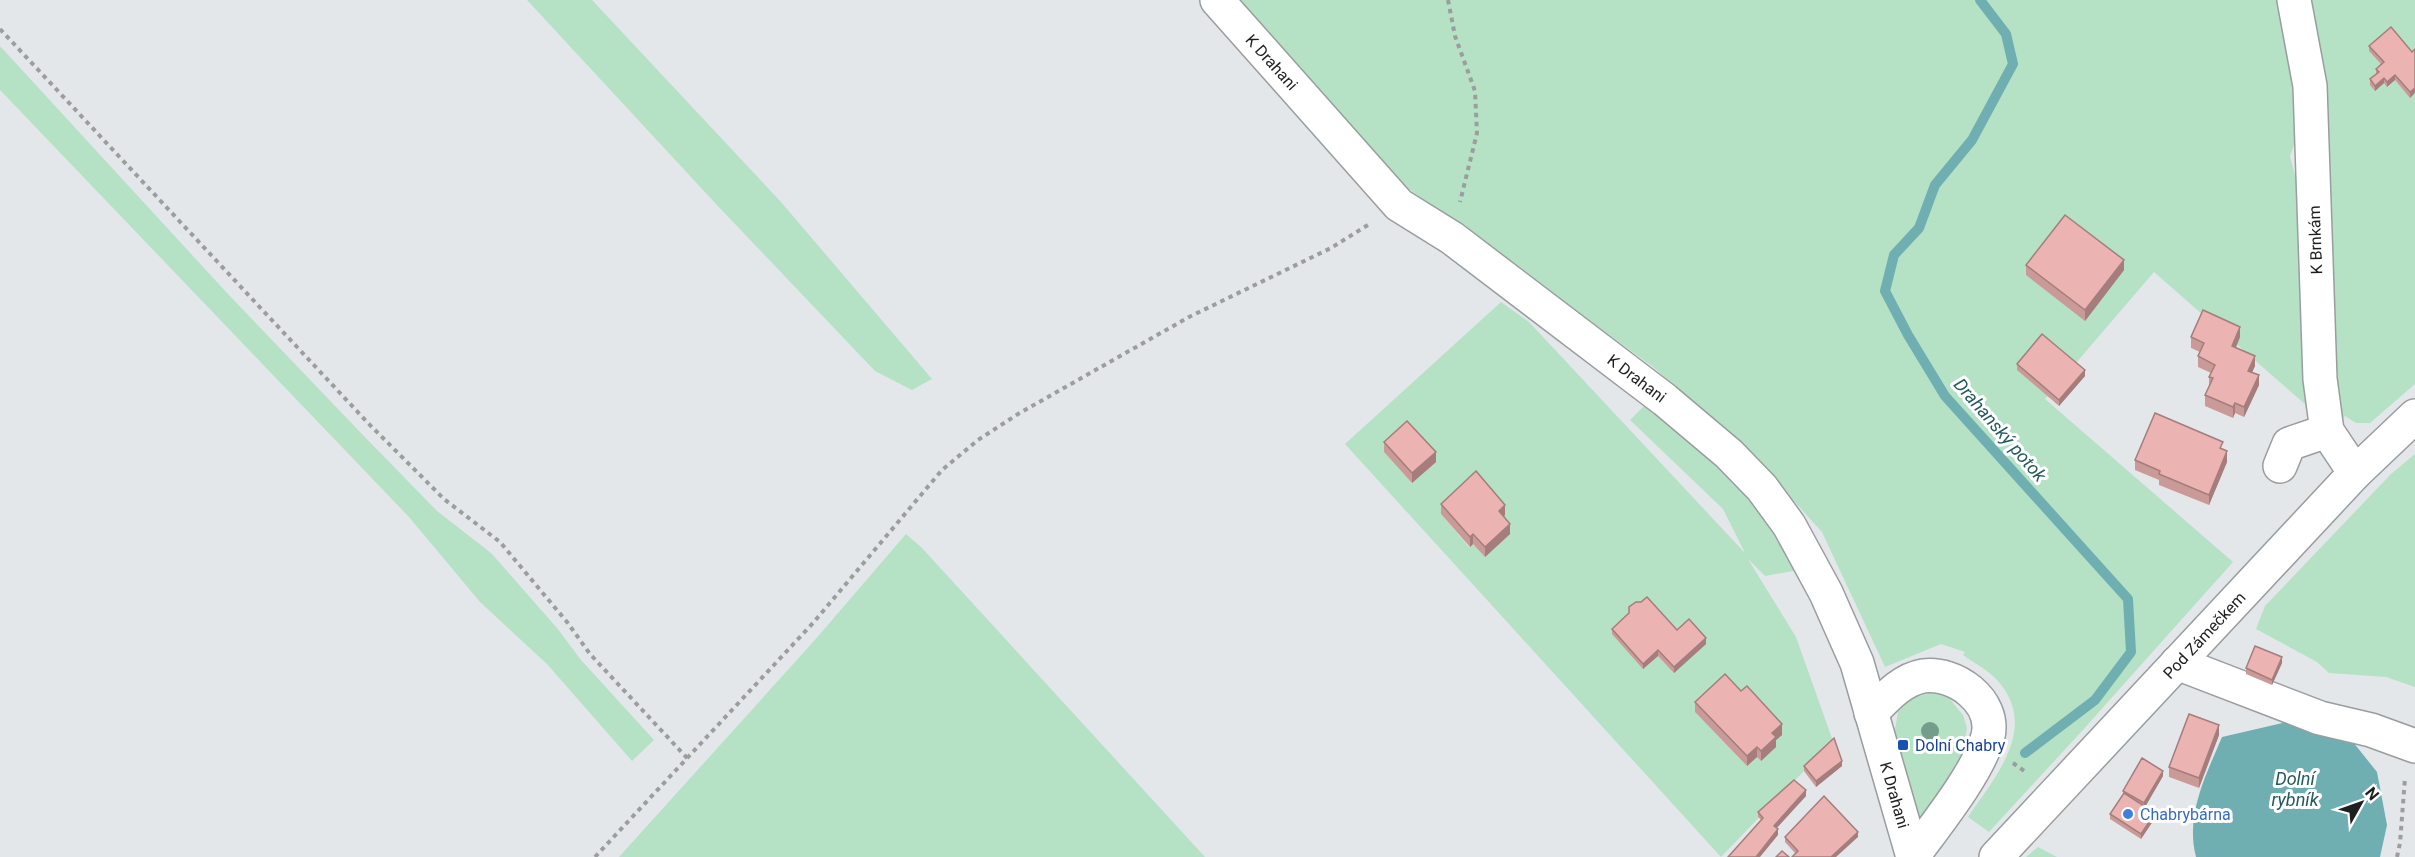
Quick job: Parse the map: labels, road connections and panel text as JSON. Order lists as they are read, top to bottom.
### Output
{
  "streets": {
    "street": ["K Drahani", "K Brnkám", "Pod Zámečkem"]
  },
  "crossings": [
    ["K Brnkám", "Pod Zámečkem"]
  ],
  "water": ["Drahanský potok", "Dolní rybník"],
  "places": {
    "transit": ["Dolní Chabry"],
    "other": ["Chabrybárna"]
  },
  "north": "top right"
}
